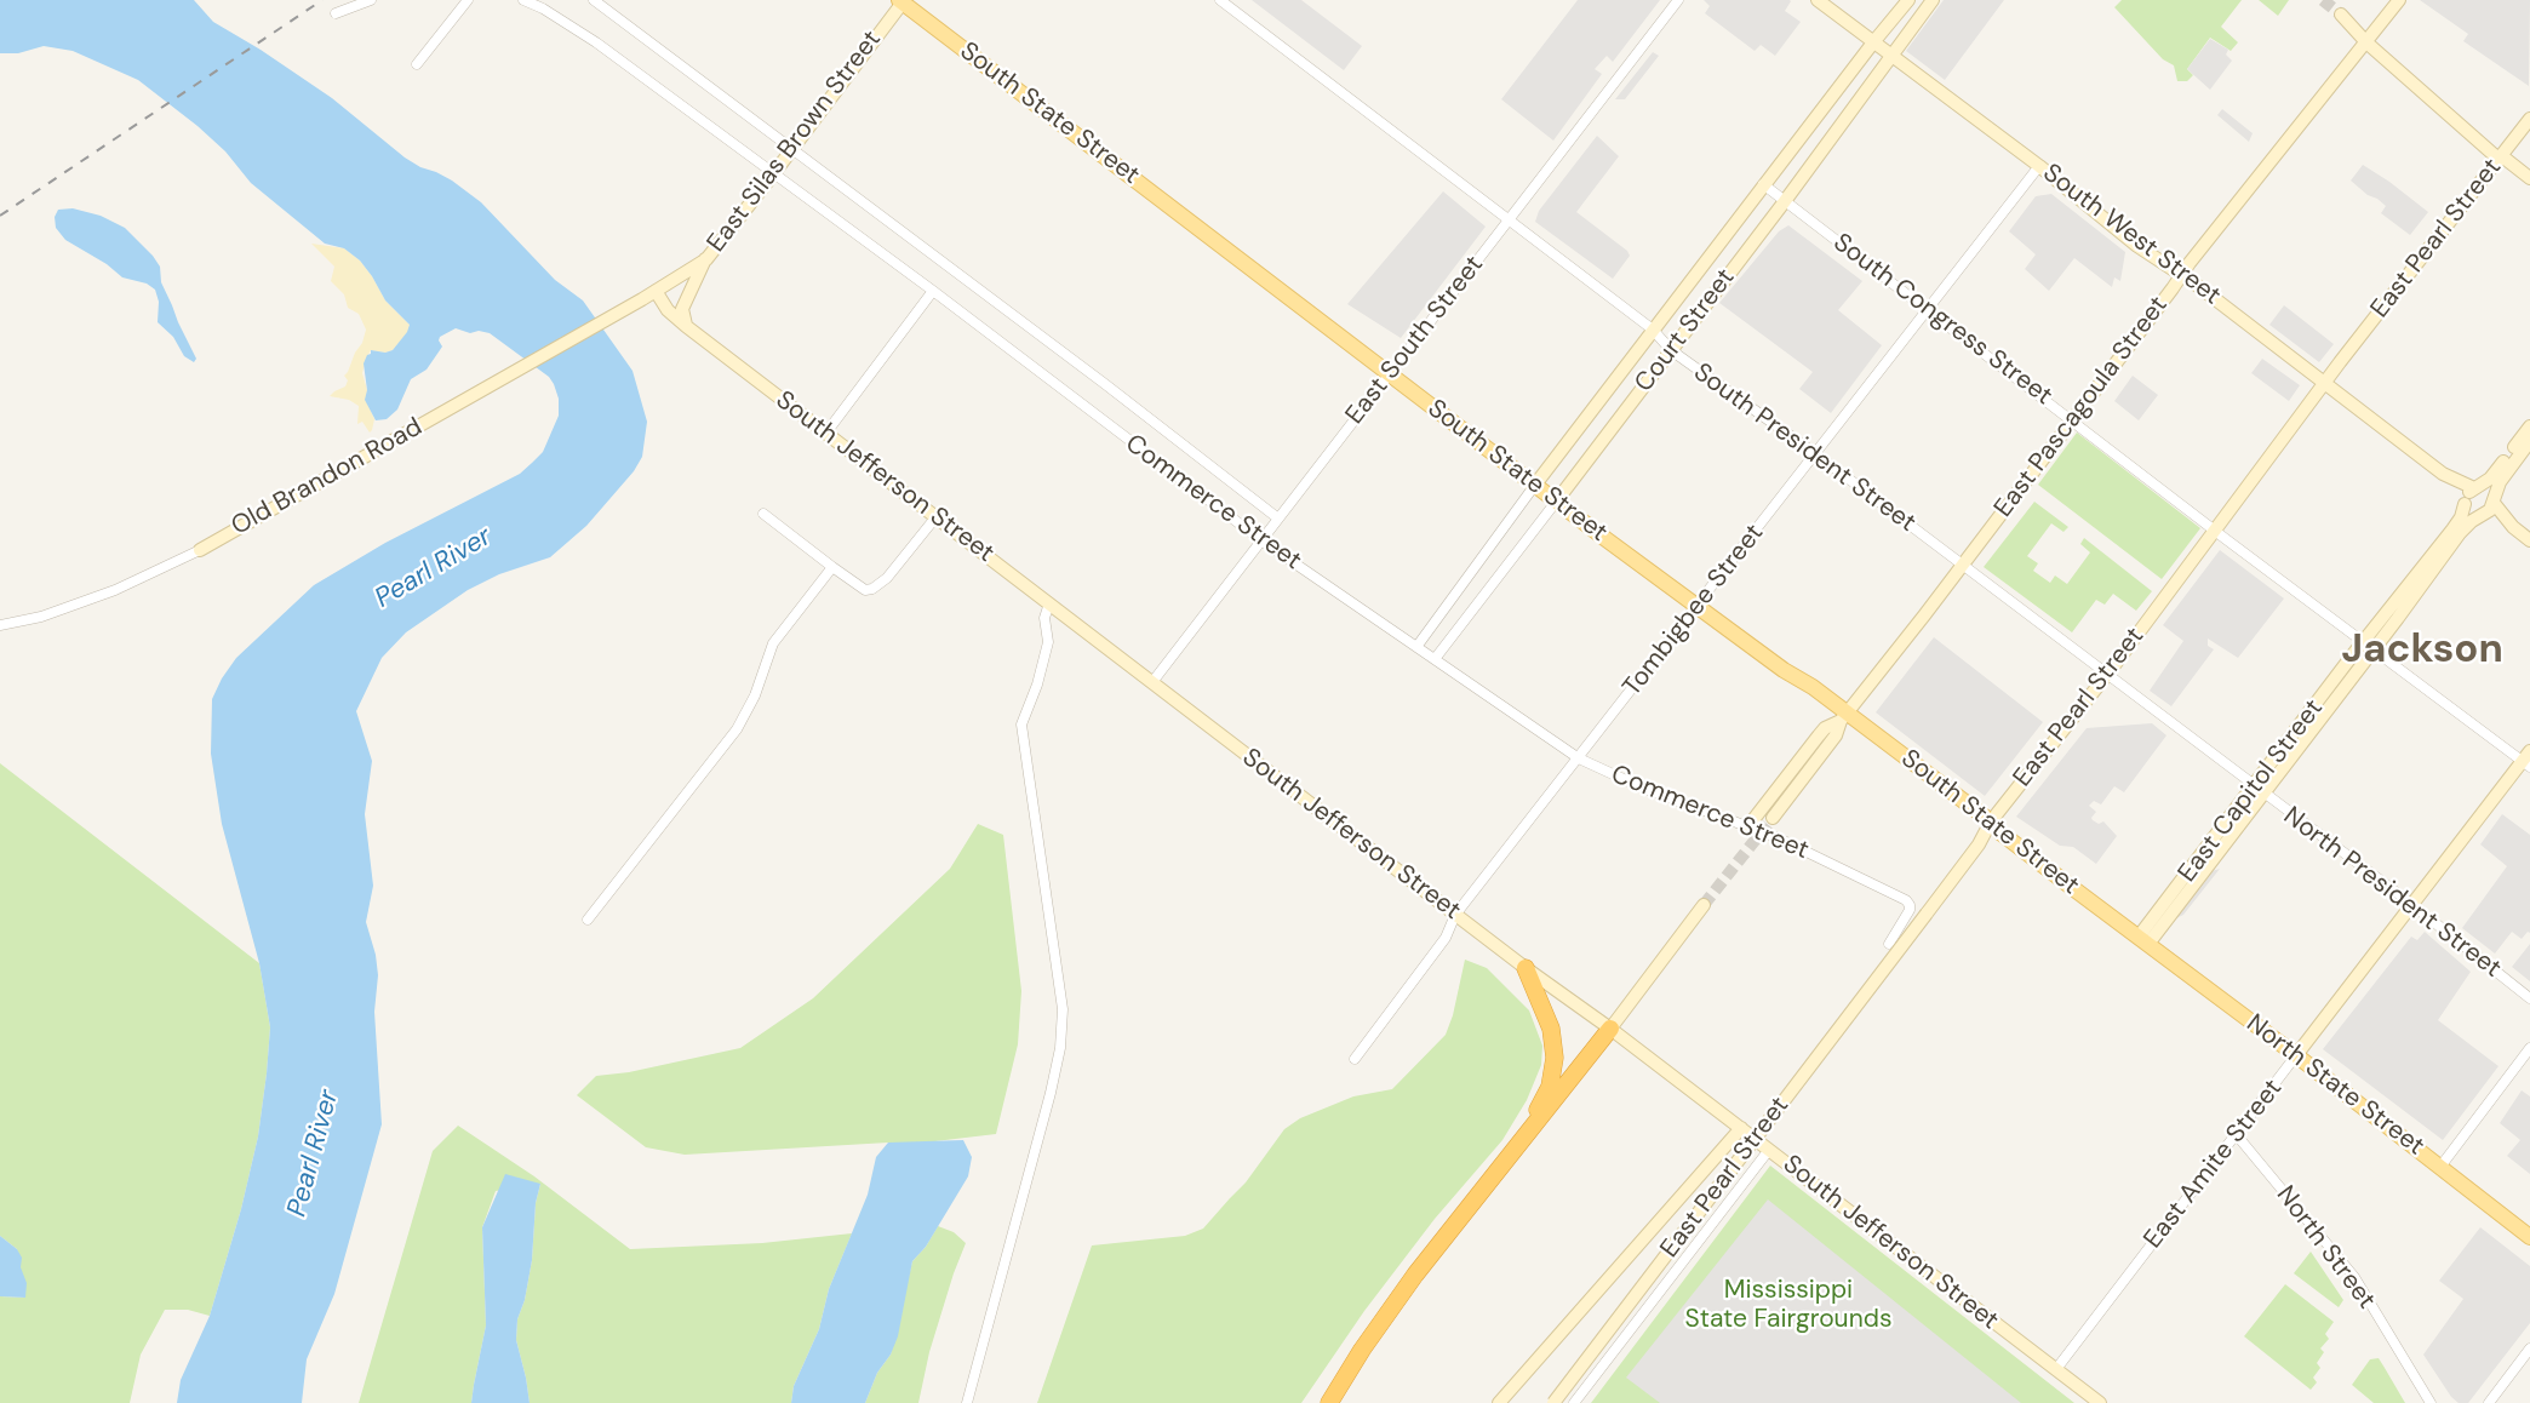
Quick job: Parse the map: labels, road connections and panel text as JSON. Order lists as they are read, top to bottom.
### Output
{
  "streets": {
    "main road": ["South State Street", "North State Street"],
    "street": [
      "East Silas Brown Street",
      "South West Street",
      "East Pearl Street",
      "South Congress Street",
      "Court Street",
      "East South Street",
      "East Pascagoula Street",
      "South President Street",
      "Old Brandon Road",
      "South Jefferson Street",
      "Commerce Street",
      "Tombigbee Street",
      "East Capitol Street",
      "North President Street",
      "East Amite Street",
      "North Street"
    ]
  },
  "crossings": [
    ["South State Street", "East Silas Brown Street"],
    ["South State Street", "East Pearl Street"],
    ["South State Street", "Court Street"],
    ["South State Street", "East South Street"],
    ["South State Street", "East Pascagoula Street"],
    ["South State Street", "Tombigbee Street"],
    ["South State Street", "East Capitol Street"],
    ["South State Street", "North State Street"],
    ["East Silas Brown Street", "Old Brandon Road"],
    ["East Silas Brown Street", "South Jefferson Street"],
    ["East Silas Brown Street", "Commerce Street"],
    ["South West Street", "East Pearl Street"],
    ["South West Street", "Court Street"],
    ["South West Street", "East Pascagoula Street"],
    ["South West Street", "Tombigbee Street"],
    ["South West Street", "East Capitol Street"],
    ["East Pearl Street", "South Congress Street"],
    ["East Pearl Street", "South President Street"],
    ["South Congress Street", "Court Street"],
    ["South Congress Street", "East Pascagoula Street"],
    ["South Congress Street", "Tombigbee Street"],
    ["South Congress Street", "East Capitol Street"],
    ["South Congress Street", "East Amite Street"],
    ["Court Street", "South President Street"],
    ["Court Street", "Commerce Street"],
    ["East South Street", "South President Street"],
    ["East South Street", "South Jefferson Street"],
    ["East South Street", "Commerce Street"],
    ["East Pascagoula Street", "South President Street"],
    ["South President Street", "Tombigbee Street"],
    ["South President Street", "East Capitol Street"],
    ["South President Street", "North President Street"],
    ["South Jefferson Street", "Tombigbee Street"],
    ["South Jefferson Street", "East Amite Street"],
    ["Commerce Street", "Tombigbee Street"],
    ["East Capitol Street", "North President Street"],
    ["East Capitol Street", "North State Street"],
    ["North President Street", "East Amite Street"],
    ["North State Street", "East Amite Street"],
    ["East Amite Street", "North Street"]
  ],
  "districts": ["Jackson"],
  "water": ["Pearl River"],
  "parks": ["Mississippi State Fairgrounds"]
}
